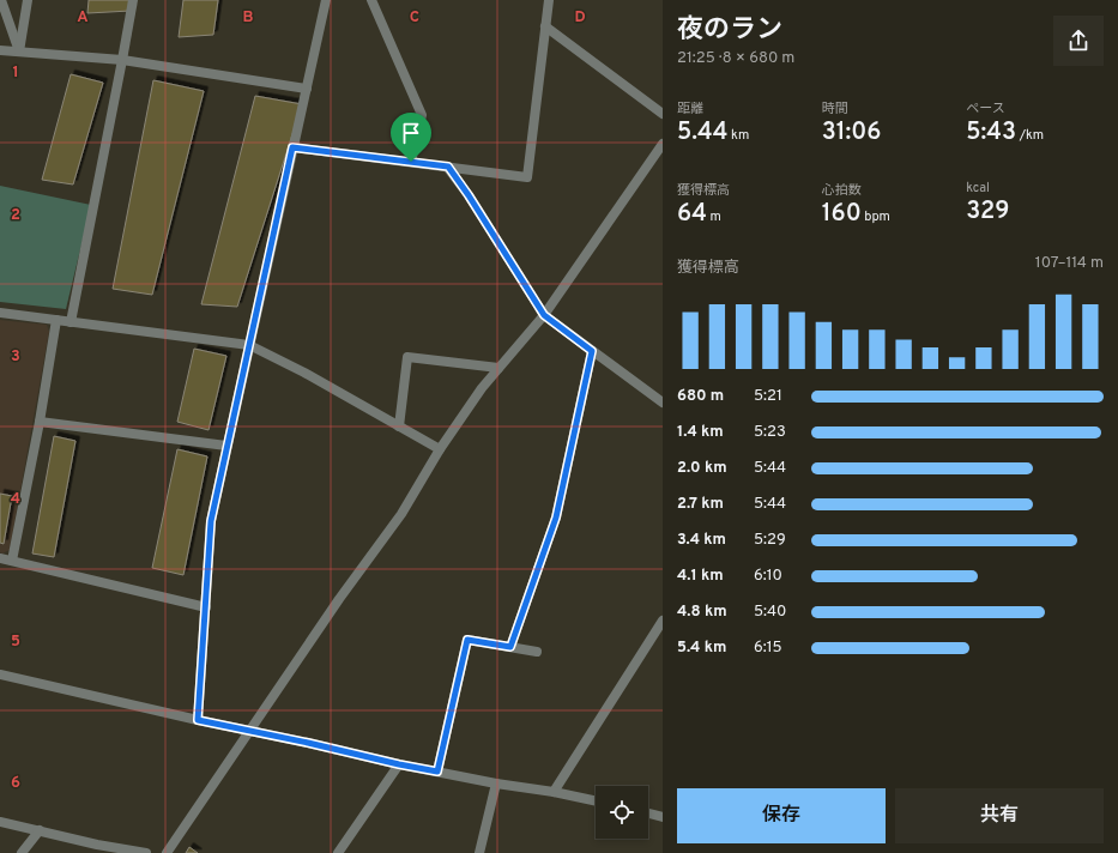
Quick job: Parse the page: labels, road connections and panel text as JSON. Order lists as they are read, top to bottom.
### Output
{
  "page": {
    "heading": ["夜のラン", "21:25 · 8 × 680 m"],
    "stats": [
      ["距離", "5.44 km"],
      ["時間", "31:06"],
      ["ペース", "5:43 /km"],
      ["獲得標高", "64 m"],
      ["心拍数", "160 bpm"],
      ["kcal", "329"]
    ],
    "chart": ["獲得標高", "107–114 m"],
    "list": [
      {
        "name": "680 m",
        "note": "5:21"
      },
      {
        "name": "1.4 km",
        "note": "5:23"
      },
      {
        "name": "2.0 km",
        "note": "5:44"
      },
      {
        "name": "2.7 km",
        "note": "5:44"
      },
      {
        "name": "3.4 km",
        "note": "5:29"
      },
      {
        "name": "4.1 km",
        "note": "6:10"
      },
      {
        "name": "4.8 km",
        "note": "5:40"
      },
      {
        "name": "5.4 km",
        "note": "6:15"
      }
    ],
    "buttons": ["保存", "共有"]
  },
  "grid": {
    "columns": [
      "A",
      "B",
      "C",
      "D"
    ],
    "rows": [
      "1",
      "2",
      "3",
      "4",
      "5",
      "6"
    ]
  }
}
